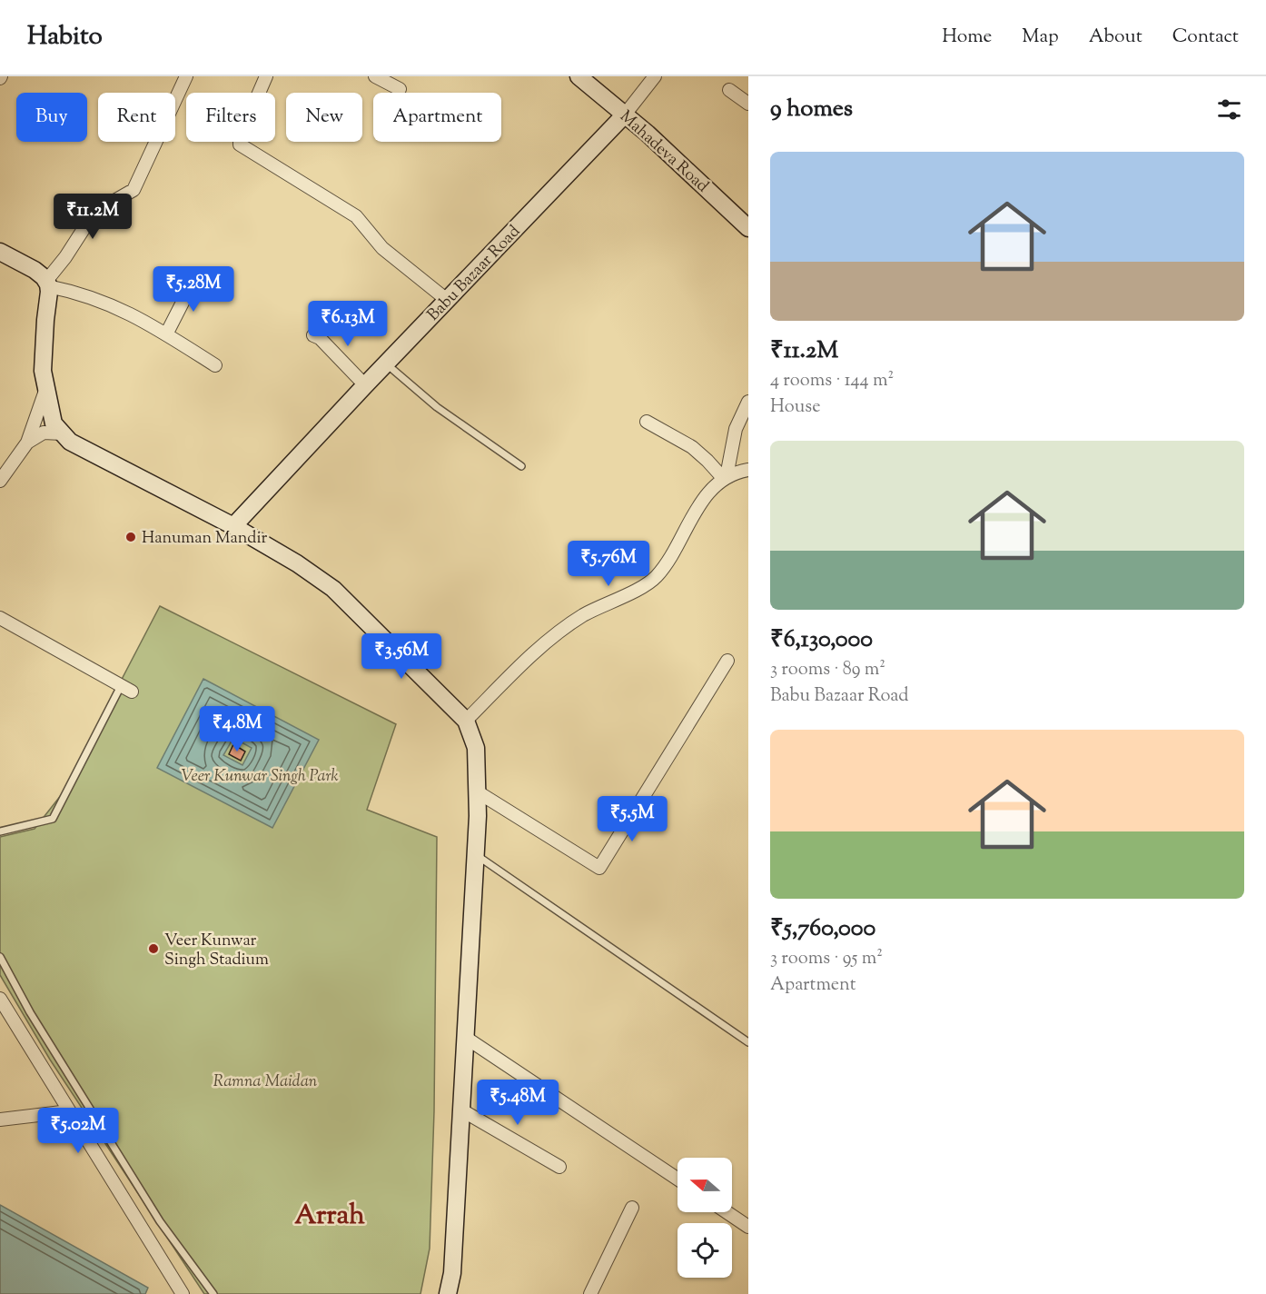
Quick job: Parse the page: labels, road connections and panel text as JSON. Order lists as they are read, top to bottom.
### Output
{
  "streets": {
    "street": ["Mahadeva Road", "Babu Bazaar Road"]
  },
  "crossings": [
    ["Mahadeva Road", "Babu Bazaar Road"]
  ],
  "districts": ["Arrah"],
  "parks": ["Veer Kunwar Singh Park", "Ramna Maidan"],
  "places": ["Hanuman Mandir", "Veer Kunwar Singh Stadium"],
  "north": "left",
  "page": {
    "header": "Habito",
    "nav": [
      "Home",
      "Map",
      "About",
      "Contact"
    ],
    "heading": "9 homes",
    "chip": [
      "Buy",
      "Rent",
      "Filters",
      "New",
      "Apartment"
    ],
    "list": [
      {
        "name": "₹11.2M",
        "note": "4 rooms · 144 m² · House"
      },
      {
        "name": "₹6,130,000",
        "note": "3 rooms · 89 m² · Babu Bazaar Road"
      },
      {
        "name": "₹5,760,000",
        "note": "3 rooms · 95 m² · Apartment"
      }
    ],
    "price": [
      "₹11.2M",
      "₹5.28M",
      "₹6.13M",
      "₹5.76M",
      "₹3.56M",
      "₹4.8M",
      "₹5.5M",
      "₹5.48M",
      "₹5.02M"
    ]
  }
}
